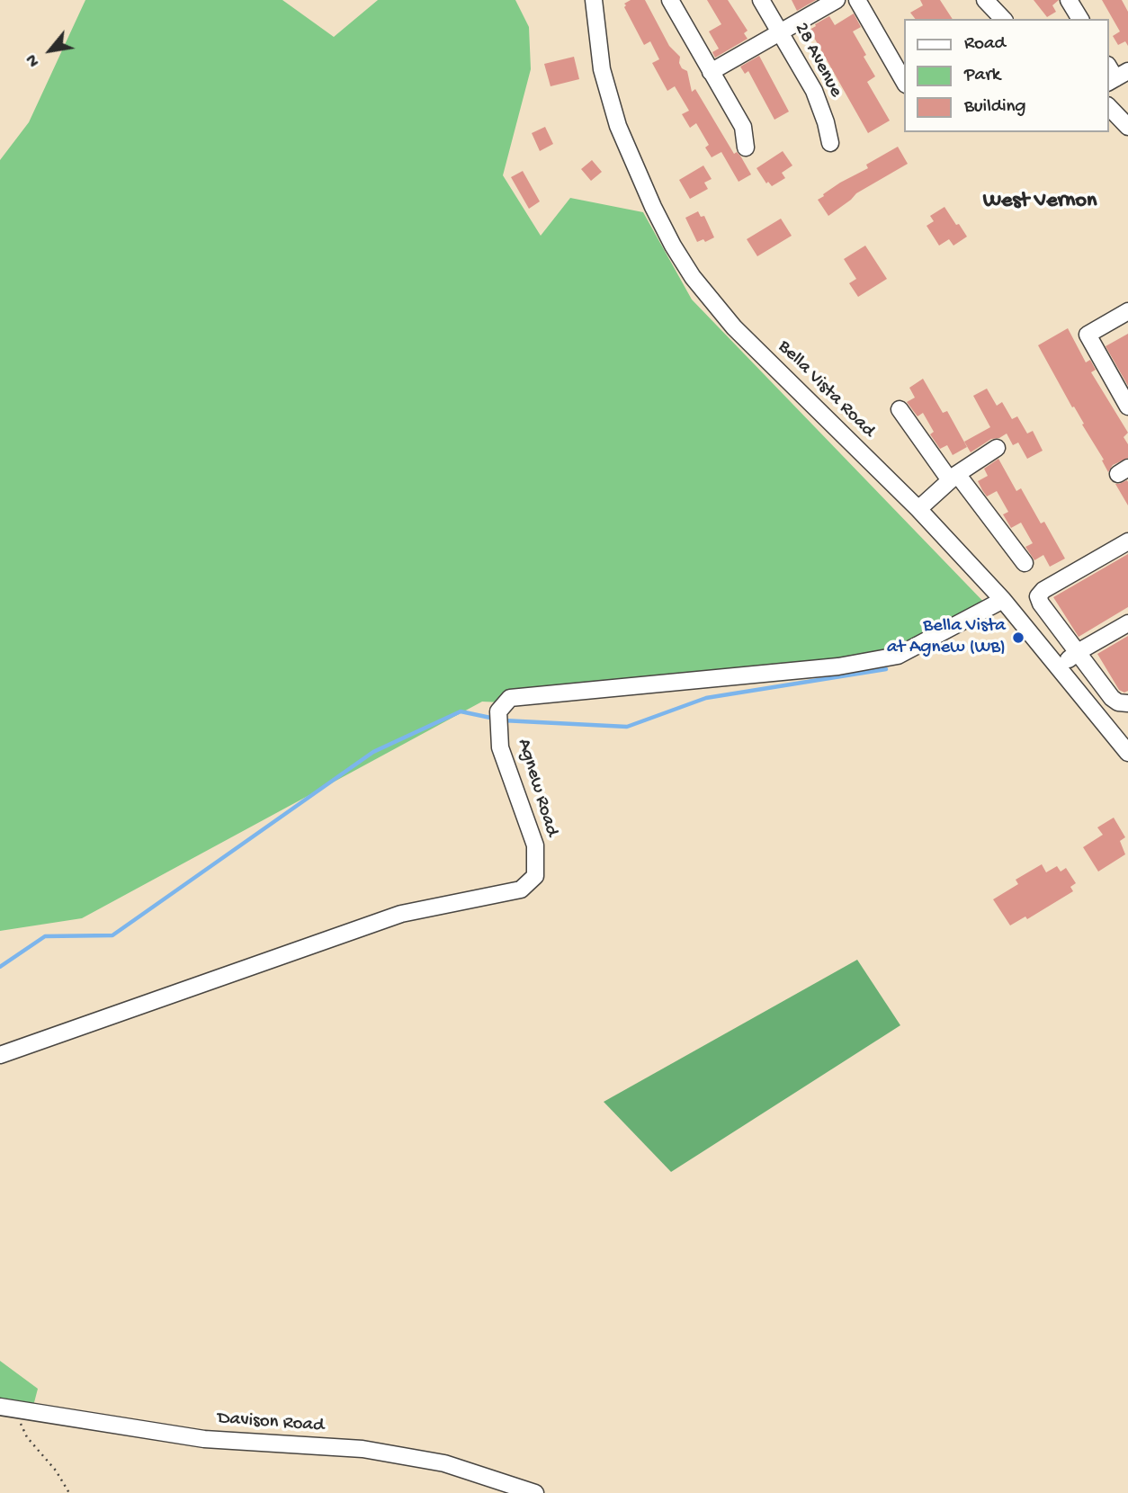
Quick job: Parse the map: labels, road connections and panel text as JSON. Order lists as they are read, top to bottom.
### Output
{
  "streets": {
    "street": [
      "28 Avenue",
      "Bella Vista Road",
      "Agnew Road",
      "Davison Road"
    ]
  },
  "crossings": [
    ["Bella Vista Road", "Agnew Road"]
  ],
  "districts": ["West Vernon"],
  "places": ["Bella Vista at Agnew (WB)"],
  "legend": ["Road", "Park", "Building"],
  "north": "bottom left"
}
